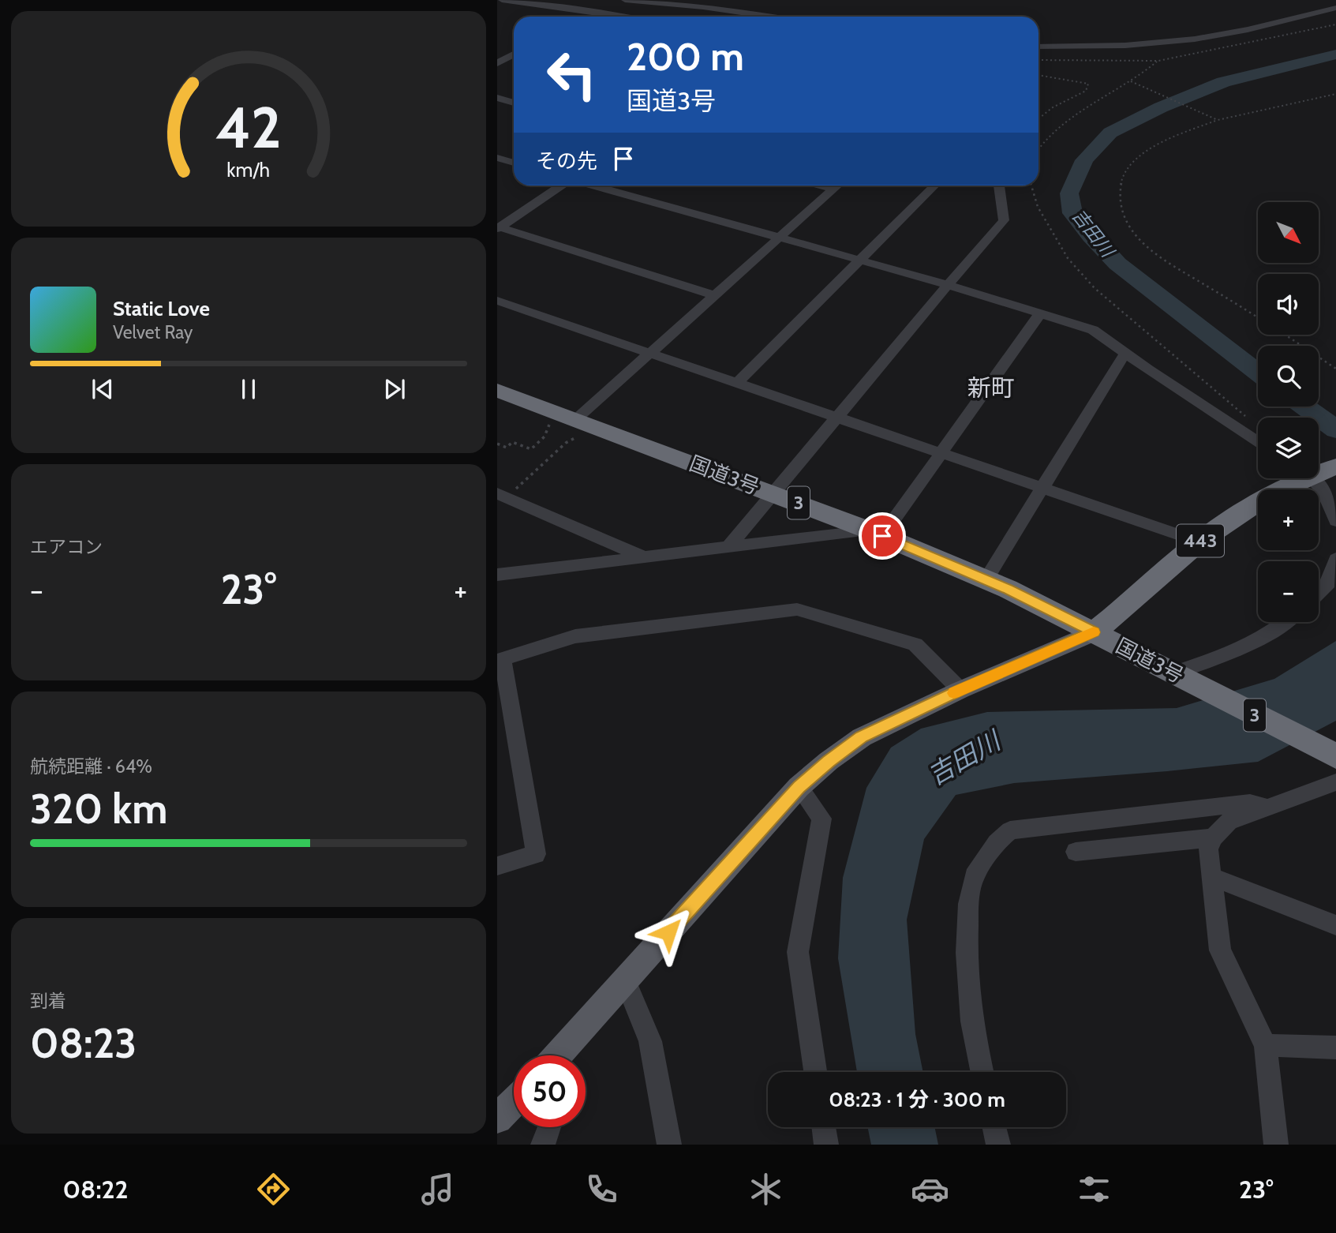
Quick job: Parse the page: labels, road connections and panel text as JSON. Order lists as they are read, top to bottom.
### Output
{
  "streets": {
    "highway": ["国道3号", "3", "443"]
  },
  "crossings": [
    ["国道3号", "443"]
  ],
  "districts": ["新町"],
  "water": ["吉田川"],
  "north": "bottom right",
  "page": {
    "turn": ["200 m", "国道3号"],
    "then": "その先",
    "map_buttons": ["+", "−"],
    "song": ["Static Love", "Velvet Ray"],
    "tile": [
      "エアコン",
      ["航続距離 · 64%", "320 km"],
      ["到着", "08:23"]
    ],
    "heat": ["−", "23°", "+"],
    "limit": "50",
    "trip": "08:23 · 1 分 · 300 m",
    "tabs": ["08:22", "23°"],
    "gauge": ["42", "km/h"]
  }
}
